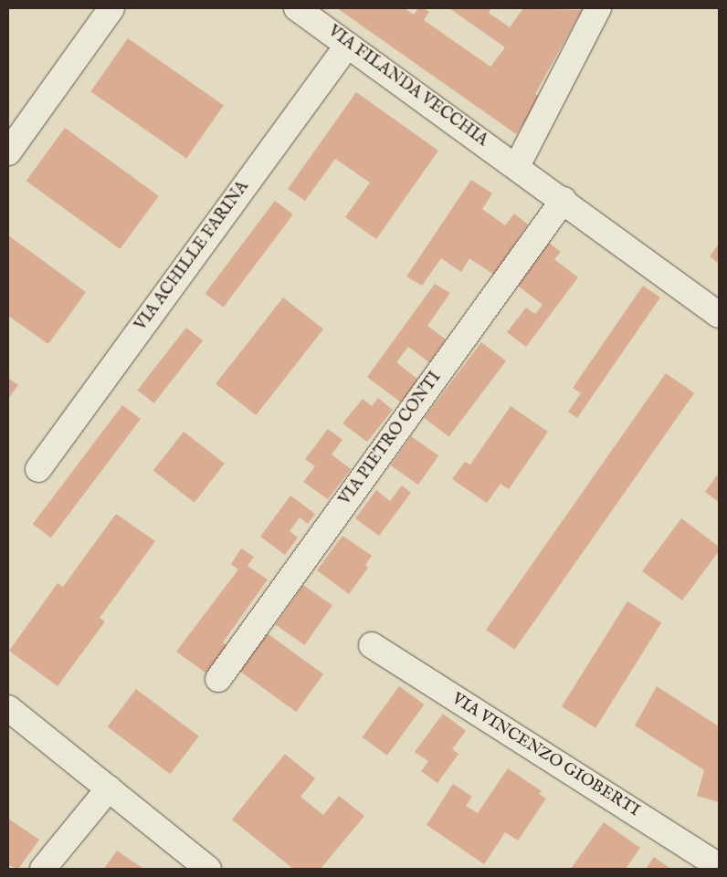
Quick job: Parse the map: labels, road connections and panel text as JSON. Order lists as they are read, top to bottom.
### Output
{
  "streets": {
    "street": [
      "VIA FILANDA VECCHIA",
      "VIA ACHILLE FARINA",
      "VIA PIETRO CONTI",
      "VIA VINCENZO GIOBERTI"
    ]
  },
  "crossings": [
    ["VIA FILANDA VECCHIA", "VIA ACHILLE FARINA"],
    ["VIA FILANDA VECCHIA", "VIA PIETRO CONTI"]
  ]
}
